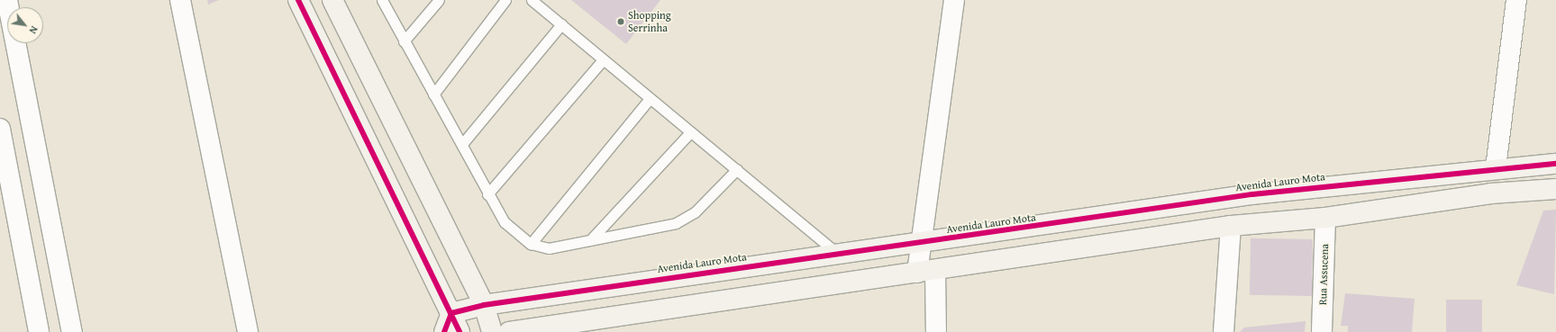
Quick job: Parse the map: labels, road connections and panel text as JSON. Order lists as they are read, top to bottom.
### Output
{
  "streets": {
    "street": ["Avenida Lauro Mota", "Rua Assucena"]
  },
  "places": ["Shopping Serrinha"],
  "north": "bottom right"
}
